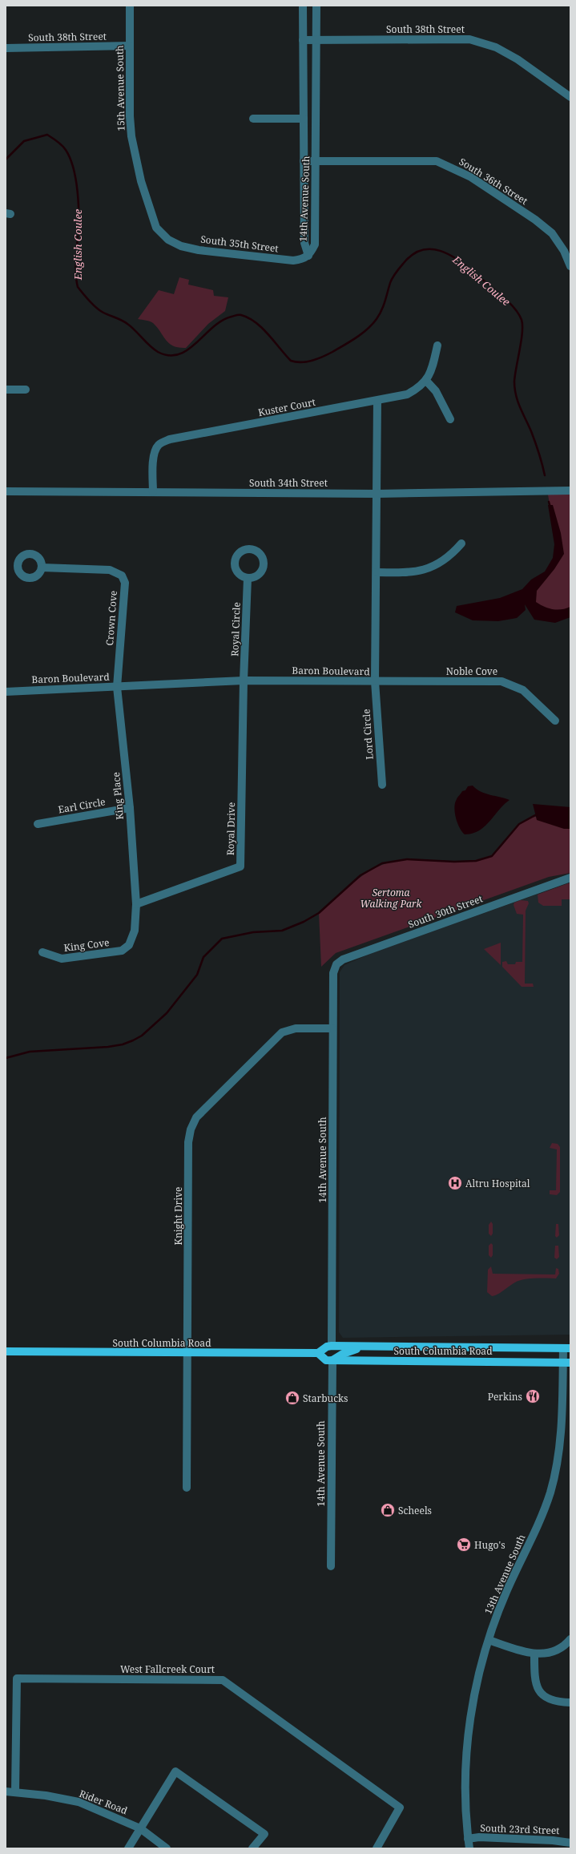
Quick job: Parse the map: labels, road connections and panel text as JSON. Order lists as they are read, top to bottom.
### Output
{
  "streets": {
    "main road": ["South Columbia Road"],
    "street": [
      "South 38th Street",
      "15th Avenue South",
      "South 36th Street",
      "14th Avenue South",
      "South 35th Street",
      "Kuster Court",
      "South 34th Street",
      "Crown Cove",
      "Royal Circle",
      "Baron Boulevard",
      "Noble Cove",
      "Lord Circle",
      "King Place",
      "Earl Circle",
      "Royal Drive",
      "South 30th Street",
      "King Cove",
      "Knight Drive",
      "13th Avenue South",
      "West Fallcreek Court",
      "Rider Road",
      "South 23rd Street"
    ]
  },
  "crossings": [
    ["South 38th Street", "15th Avenue South"],
    ["South 38th Street", "14th Avenue South"],
    ["15th Avenue South", "South 35th Street"],
    ["South 36th Street", "14th Avenue South"],
    ["14th Avenue South", "South 35th Street"],
    ["14th Avenue South", "South 30th Street"],
    ["14th Avenue South", "Knight Drive"],
    ["14th Avenue South", "South Columbia Road"],
    ["Kuster Court", "South 34th Street"],
    ["Kuster Court", "Baron Boulevard"],
    ["South 34th Street", "Baron Boulevard"],
    ["Crown Cove", "Baron Boulevard"],
    ["Crown Cove", "King Place"],
    ["Royal Circle", "Baron Boulevard"],
    ["Royal Circle", "Royal Drive"],
    ["Baron Boulevard", "Noble Cove"],
    ["Baron Boulevard", "Lord Circle"],
    ["Baron Boulevard", "King Place"],
    ["Baron Boulevard", "Royal Drive"],
    ["Noble Cove", "Lord Circle"],
    ["King Place", "Earl Circle"],
    ["King Place", "Royal Drive"],
    ["King Place", "King Cove"],
    ["Royal Drive", "King Cove"],
    ["Knight Drive", "South Columbia Road"],
    ["South Columbia Road", "13th Avenue South"],
    ["13th Avenue South", "South 23rd Street"],
    ["West Fallcreek Court", "Rider Road"]
  ],
  "water": ["English Coulee"],
  "parks": ["Sertoma Walking Park"],
  "places": {
    "hospital": ["Altru Hospital"],
    "restaurant": ["Perkins"],
    "shop": ["Starbucks", "Scheels"],
    "supermarket": ["Hugo's"]
  }
}
